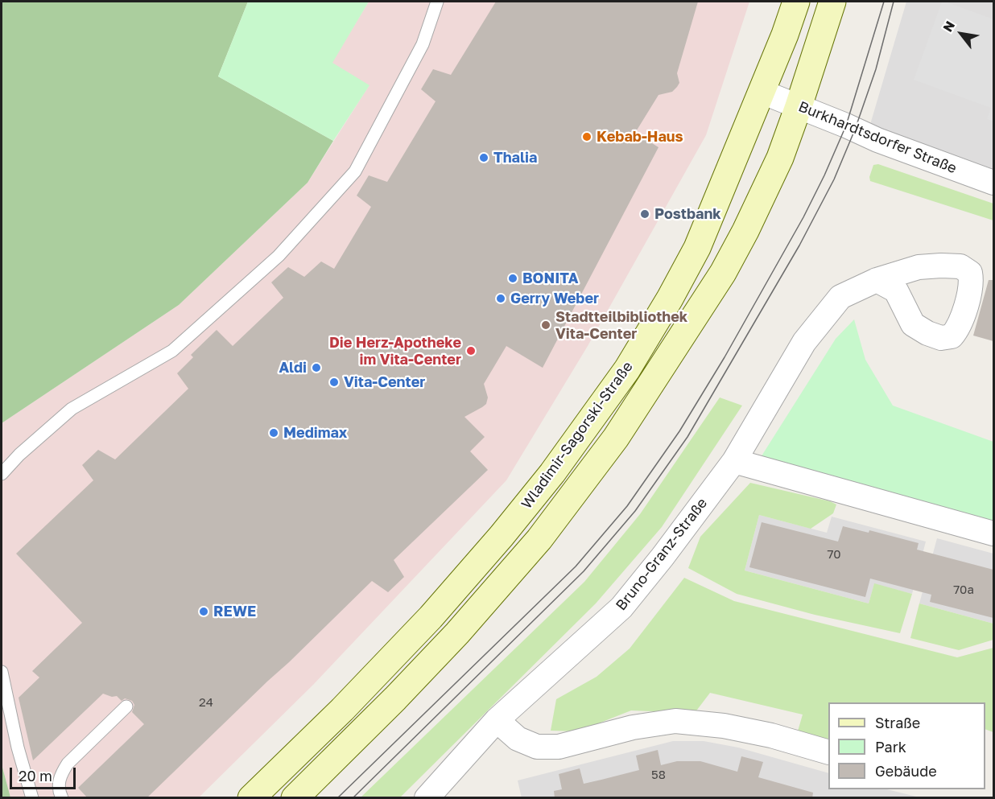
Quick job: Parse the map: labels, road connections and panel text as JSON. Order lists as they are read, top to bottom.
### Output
{
  "streets": {
    "main road": ["Wladimir-Sagorski-Straße"],
    "street": ["Burkhardtsdorfer Straße", "Bruno-Granz-Straße"]
  },
  "crossings": [
    ["Burkhardtsdorfer Straße", "Wladimir-Sagorski-Straße"]
  ],
  "places": [
    "Kebab-Haus",
    "Thalia",
    "Postbank",
    "BONITA",
    "Gerry Weber",
    "Stadtteilbibliothek Vita-Center",
    "Die Herz-Apotheke im Vita-Center",
    "Aldi",
    "Vita-Center",
    "Medimax",
    "REWE"
  ],
  "house_numbers": [
    "70",
    "70a",
    "24",
    "58"
  ],
  "legend": ["Straße", "Park", "Gebäude"],
  "scale_bar": "20 m",
  "north": "top left"
}
